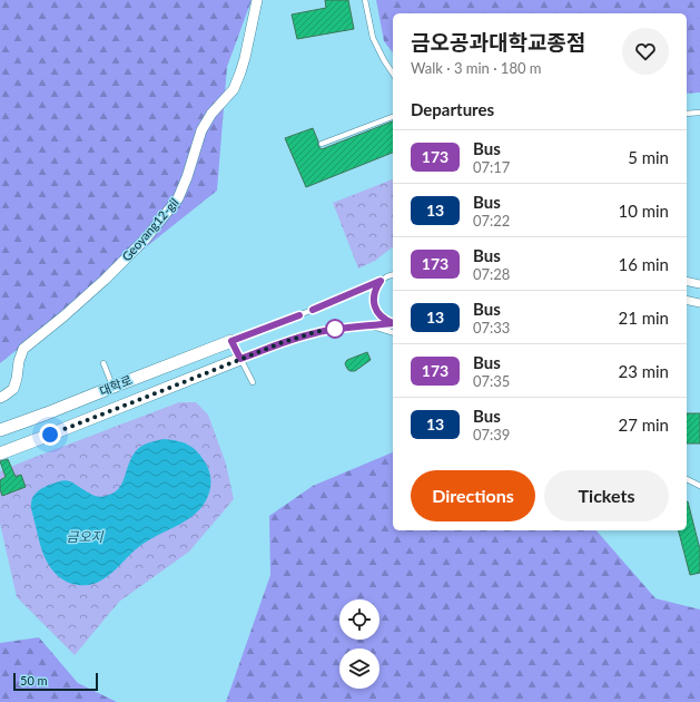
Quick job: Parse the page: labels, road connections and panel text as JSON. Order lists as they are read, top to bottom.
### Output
{
  "streets": {
    "street": ["Geoyang12-gil", "대학로"]
  },
  "water": ["금오지"],
  "lines": ["bus line 173"],
  "scale_bar": "50 m",
  "page": {
    "heading": [
      ["금오공과대학교종점", "Walk · 3 min · 180 m"],
      "Departures"
    ],
    "list": [
      {
        "mark": "173",
        "name": "Bus",
        "note": "07:17",
        "value": "5 min"
      },
      {
        "mark": "13",
        "name": "Bus",
        "note": "07:22",
        "value": "10 min"
      },
      {
        "mark": "173",
        "name": "Bus",
        "note": "07:28",
        "value": "16 min"
      },
      {
        "mark": "13",
        "name": "Bus",
        "note": "07:33",
        "value": "21 min"
      },
      {
        "mark": "173",
        "name": "Bus",
        "note": "07:35",
        "value": "23 min"
      },
      {
        "mark": "13",
        "name": "Bus",
        "note": "07:39",
        "value": "27 min"
      }
    ],
    "buttons": ["Directions", "Tickets"],
    "scale": "50 m"
  }
}
